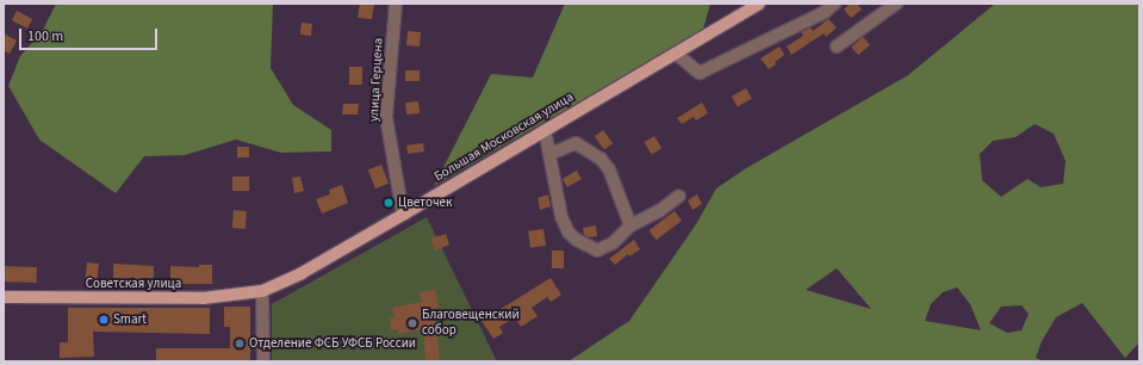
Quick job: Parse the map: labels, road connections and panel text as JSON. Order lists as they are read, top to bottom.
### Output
{
  "streets": {
    "main road": ["Большая Московская улица", "Советская улица"],
    "street": ["улица Герцена"]
  },
  "crossings": [
    ["улица Герцена", "Большая Московская улица"],
    ["Большая Московская улица", "Советская улица"]
  ],
  "places": [
    "Цветочек",
    "Smart",
    "Благовещенский собор",
    "Отделение ФСБ УФСБ России"
  ],
  "scale_bar": "100 m"
}
